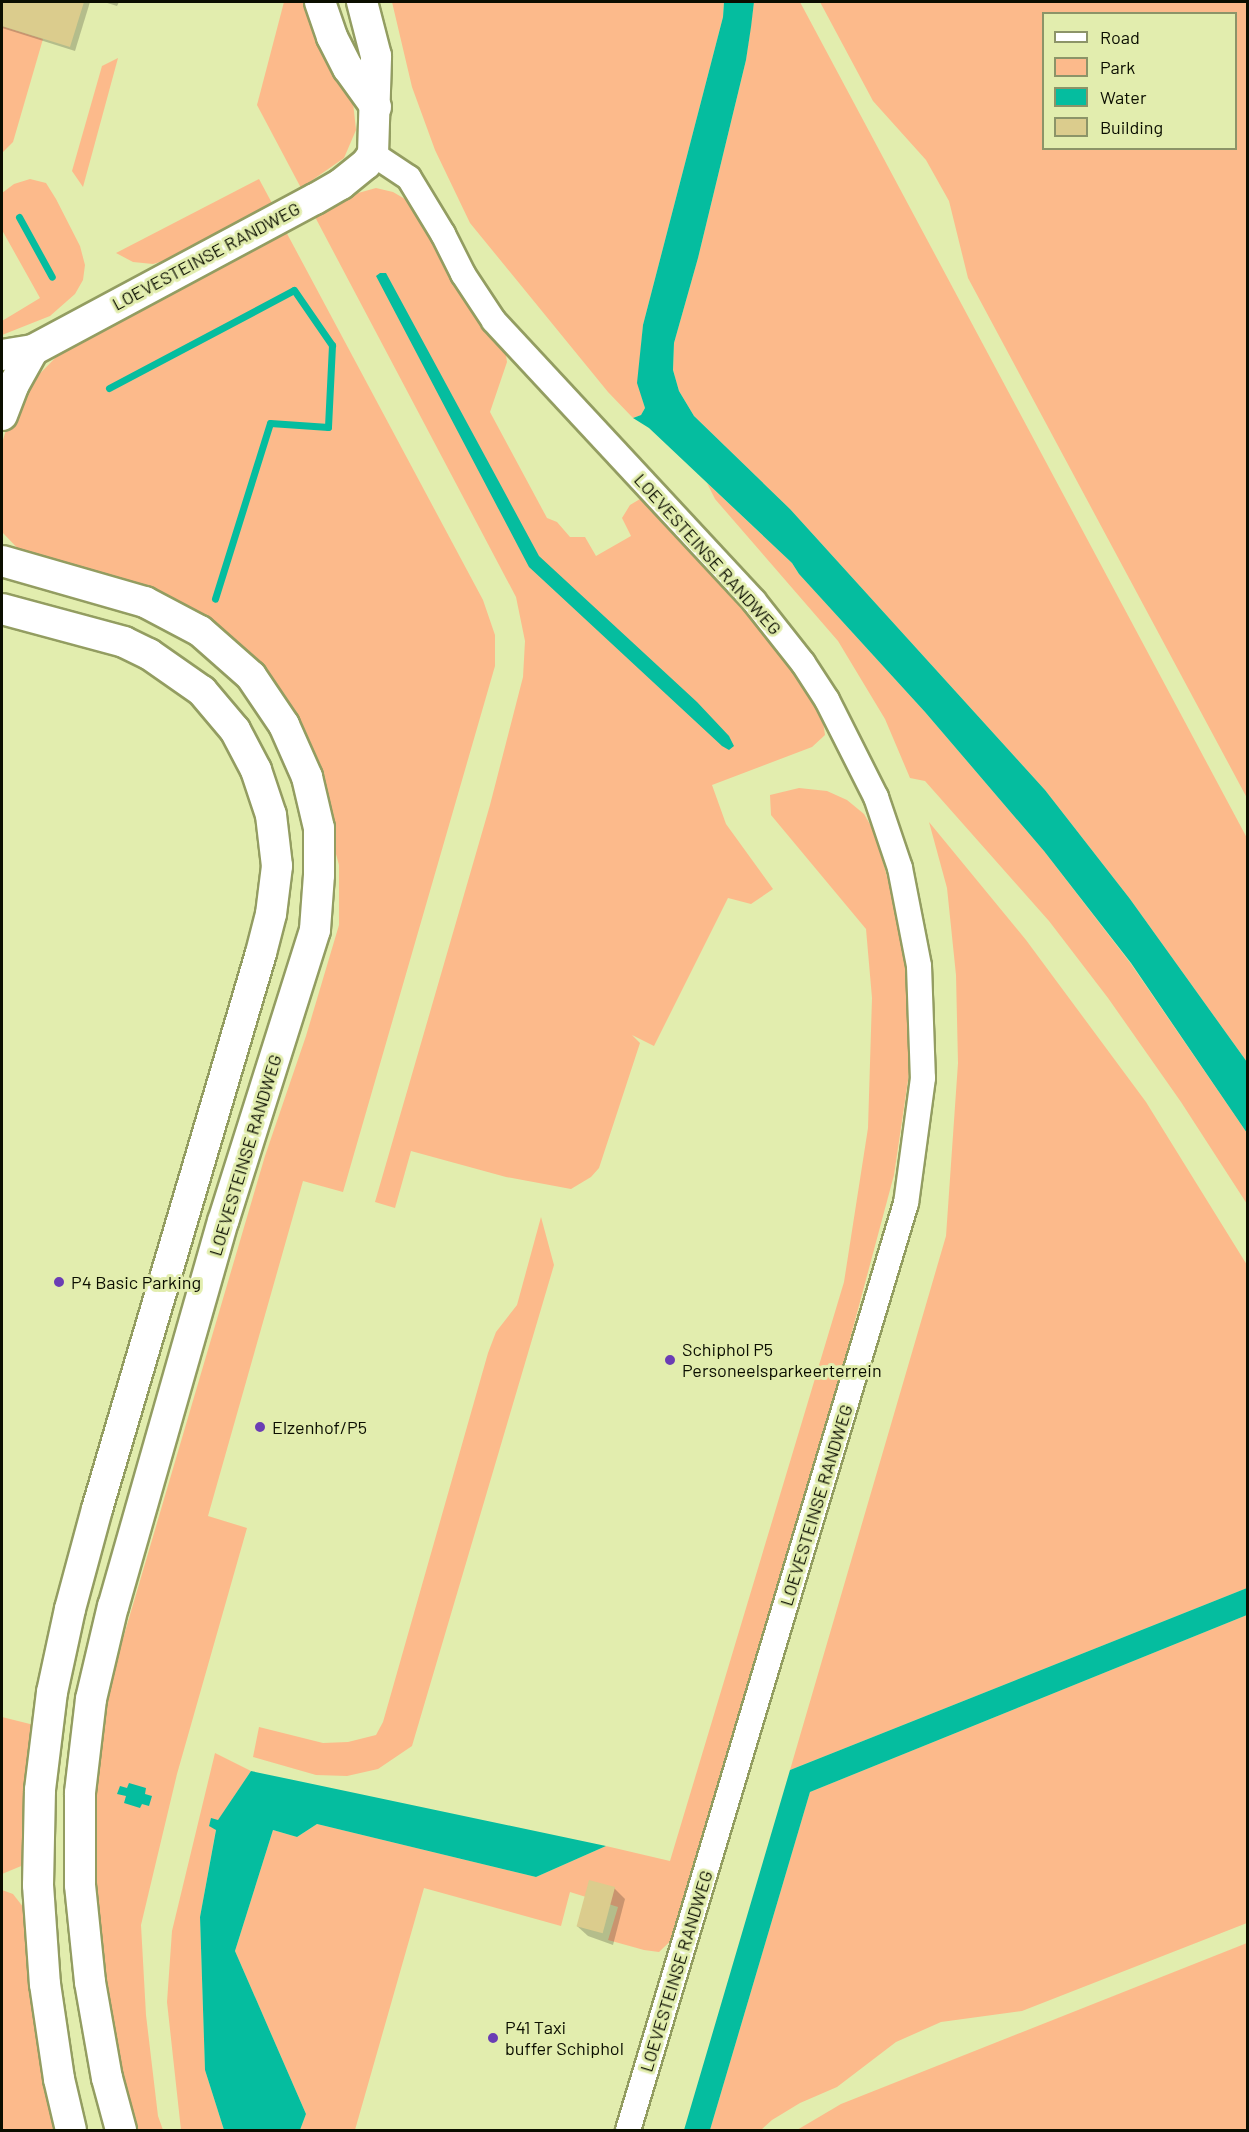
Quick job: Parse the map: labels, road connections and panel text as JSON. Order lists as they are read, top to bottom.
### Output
{
  "streets": {
    "street": ["LOEVESTEINSE RANDWEG"]
  },
  "places": [
    "P4 Basic Parking",
    "Schiphol P5 Personeelsparkeerterrein",
    "Elzenhof/P5",
    "P41 Taxi buffer Schiphol"
  ],
  "legend": [
    "Road",
    "Park",
    "Water",
    "Building"
  ]
}
